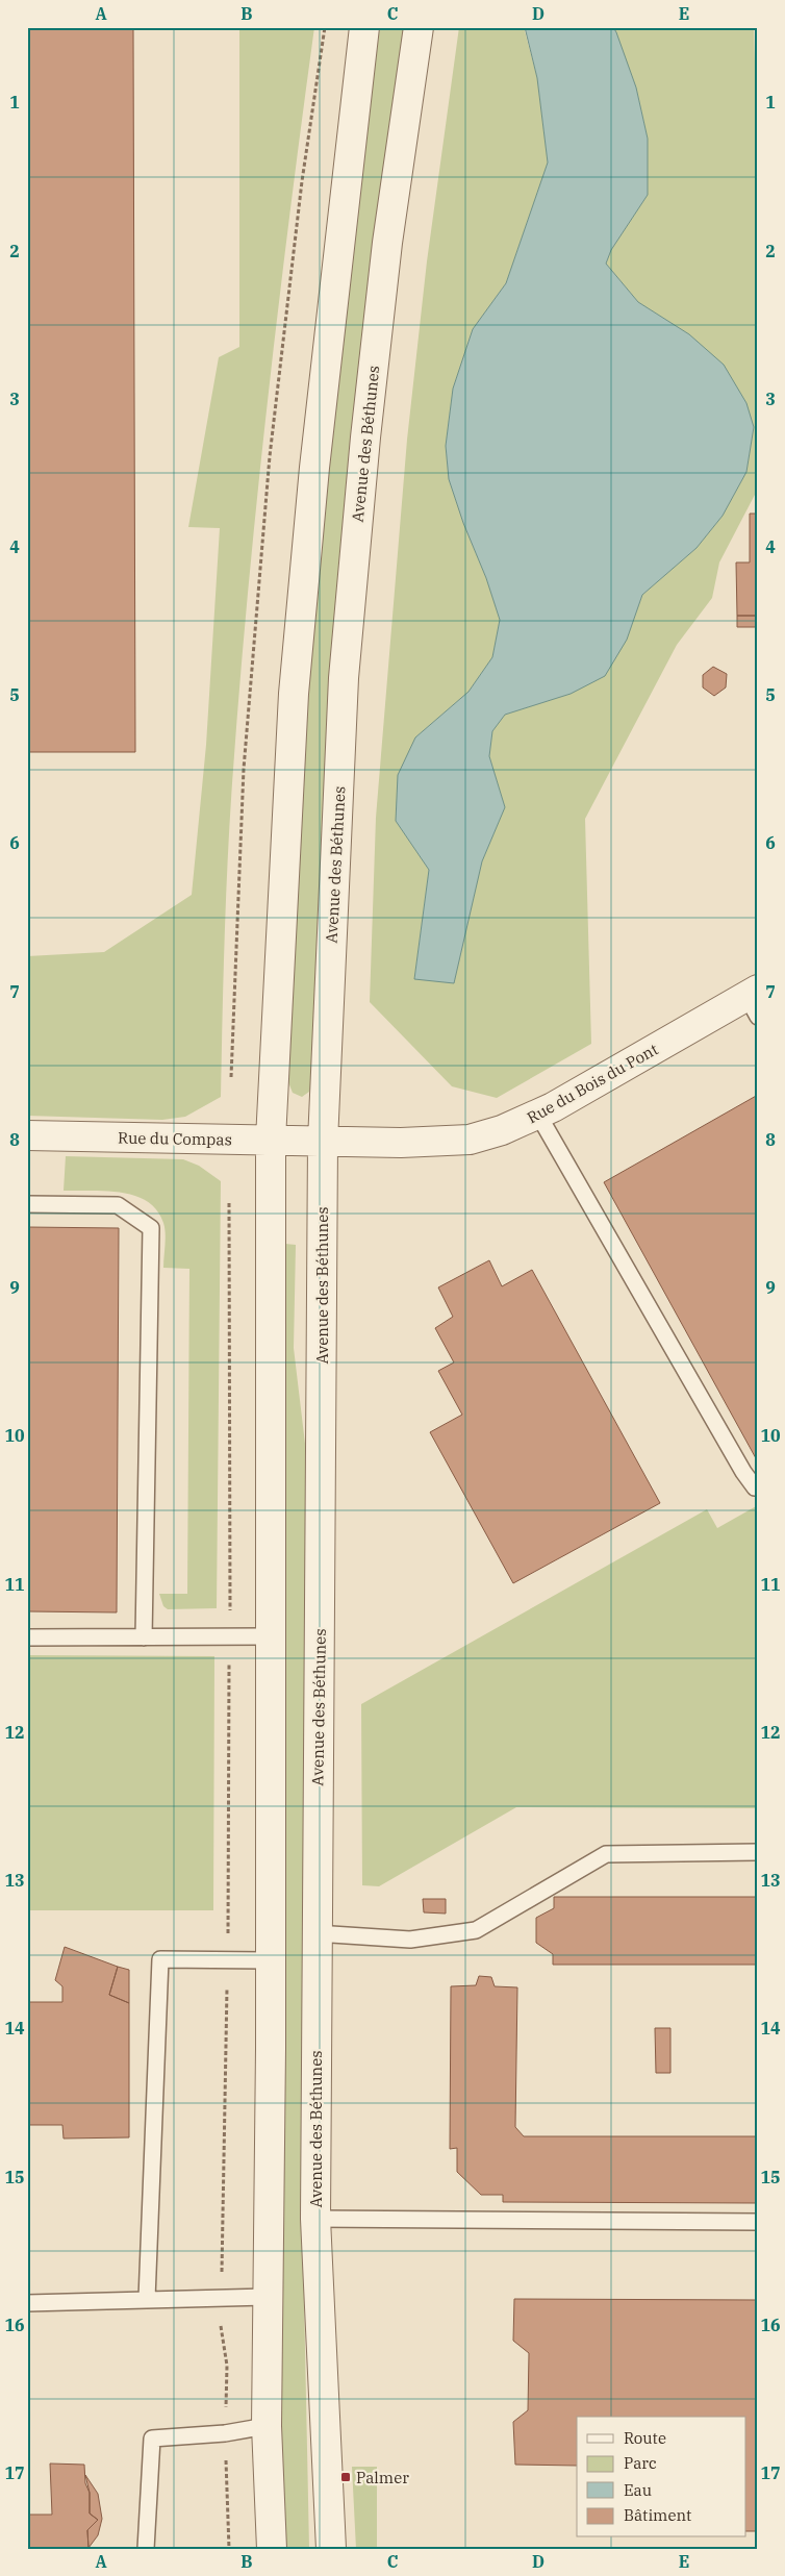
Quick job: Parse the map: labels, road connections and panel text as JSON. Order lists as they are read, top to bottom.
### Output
{
  "streets": {
    "street": ["Avenue des Béthunes", "Rue du Bois du Pont", "Rue du Compas"]
  },
  "crossings": [
    ["Avenue des Béthunes", "Rue du Bois du Pont"],
    ["Avenue des Béthunes", "Rue du Compas"],
    ["Rue du Bois du Pont", "Rue du Compas"]
  ],
  "places": {
    "transit": ["Palmer"]
  },
  "legend": [
    "Route",
    "Parc",
    "Eau",
    "Bâtiment"
  ],
  "grid": {
    "columns": [
      "A",
      "B",
      "C",
      "D",
      "E"
    ],
    "rows": [
      "1",
      "2",
      "3",
      "4",
      "5",
      "6",
      "7",
      "8",
      "9",
      "10",
      "11",
      "12",
      "13",
      "14",
      "15",
      "16",
      "17"
    ]
  }
}
